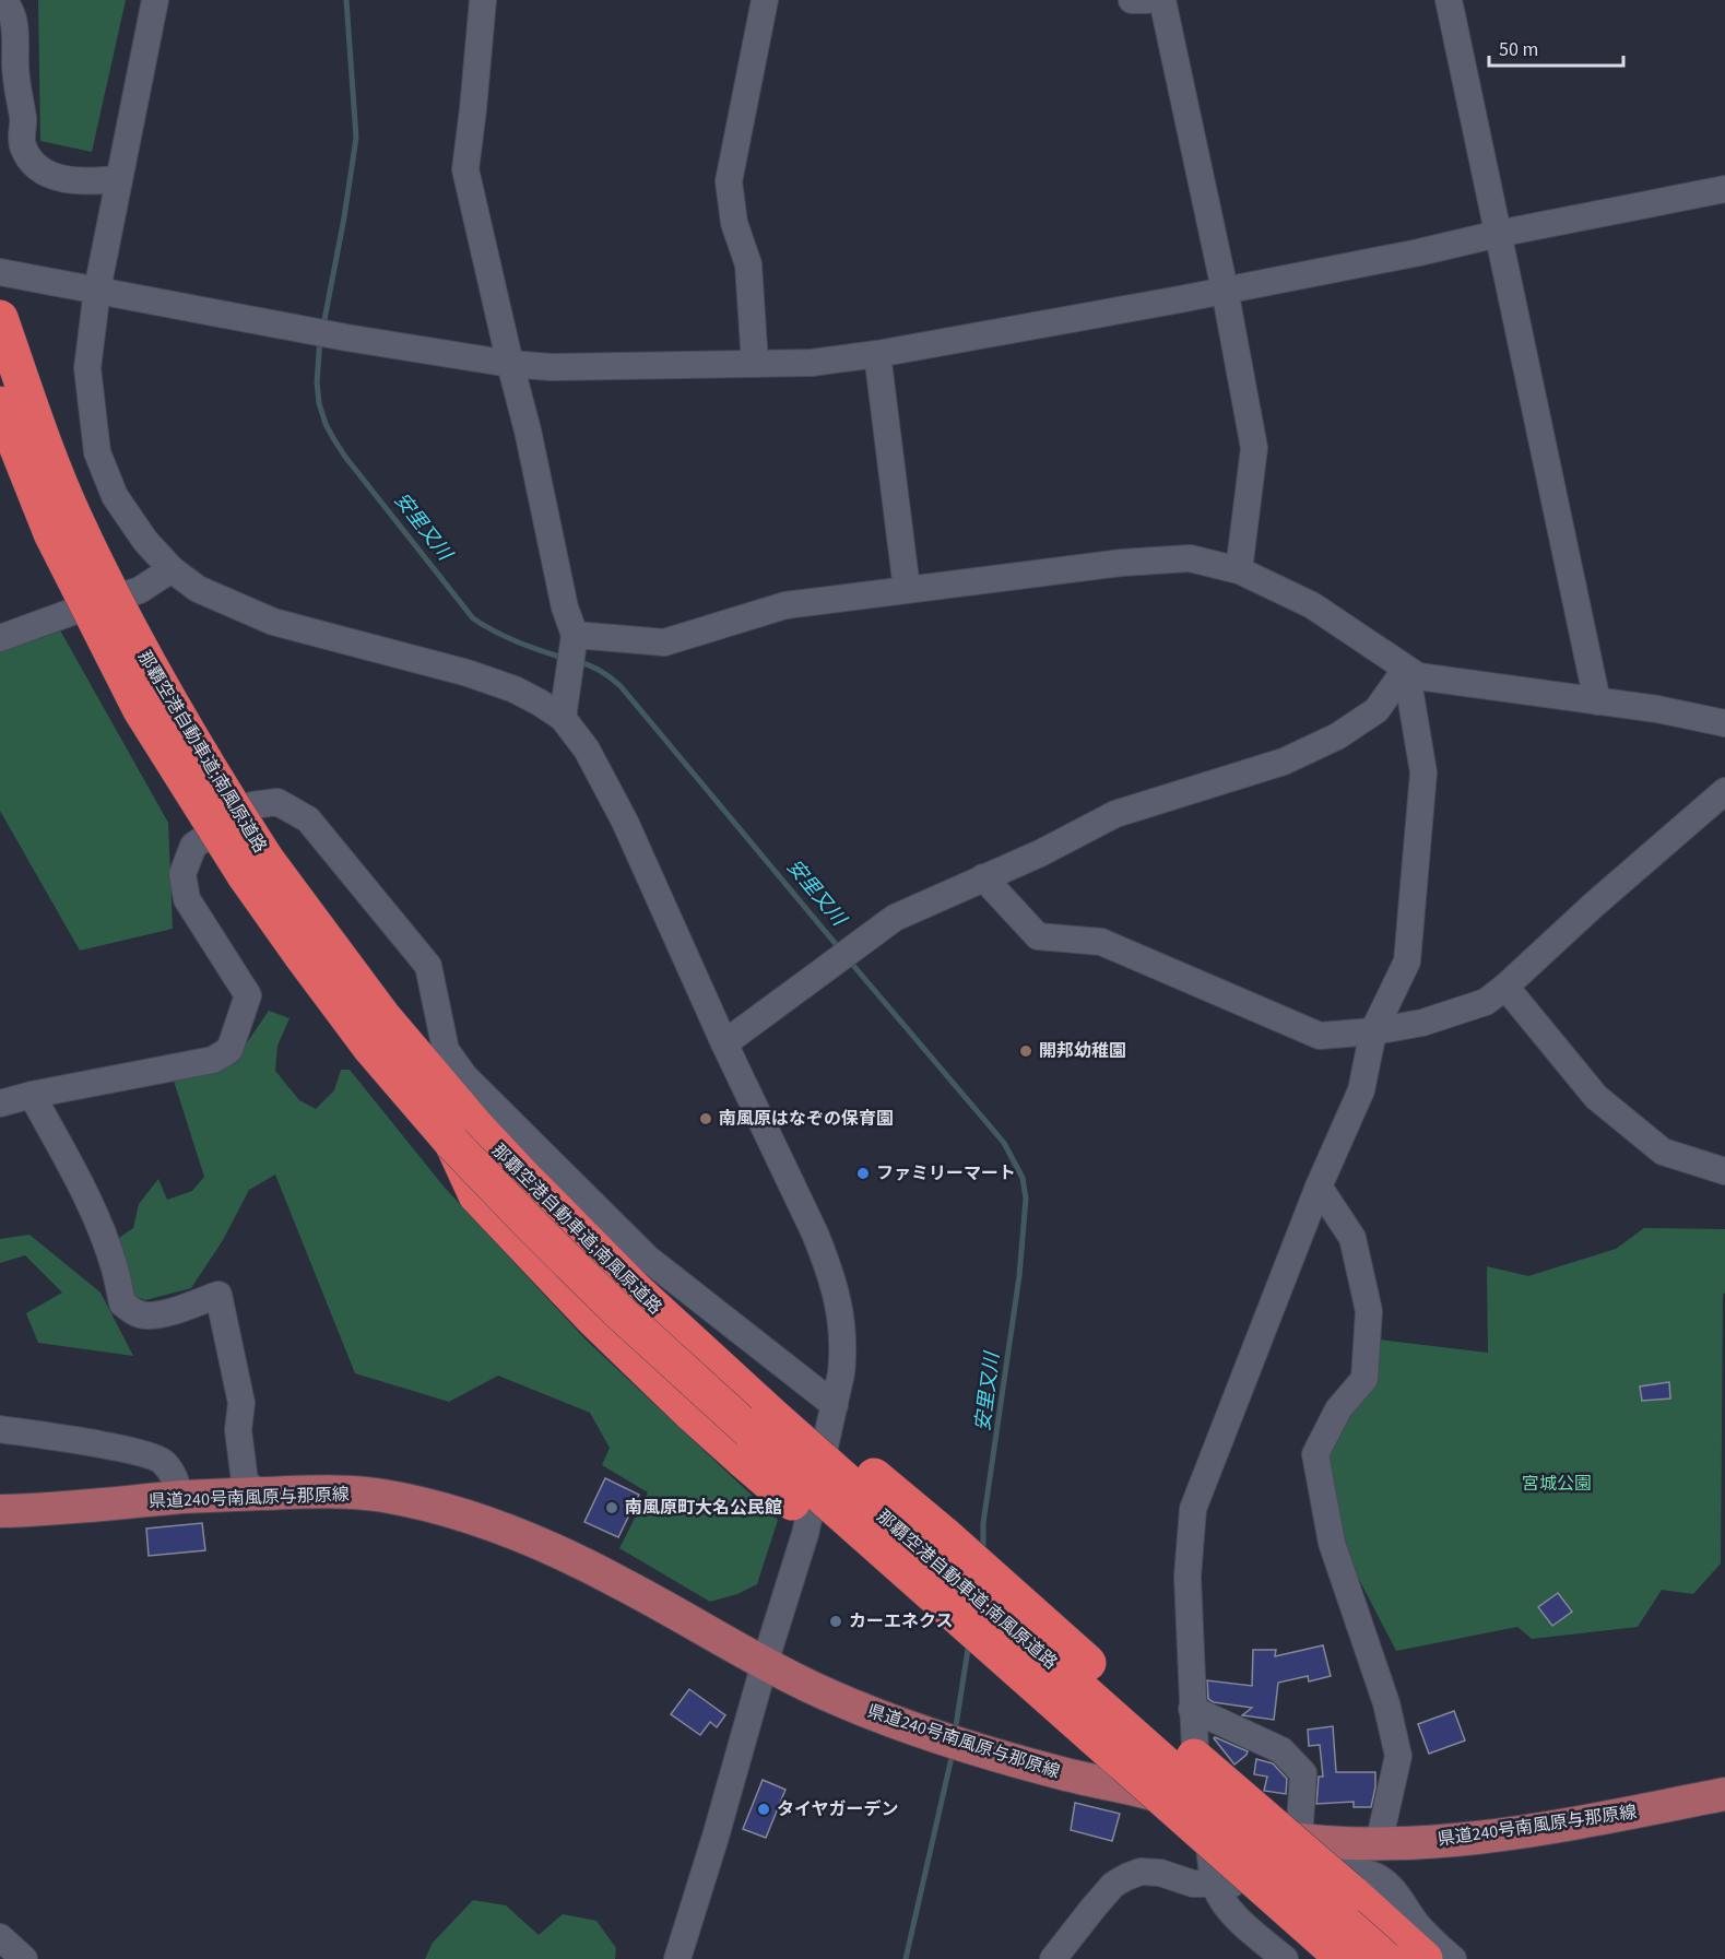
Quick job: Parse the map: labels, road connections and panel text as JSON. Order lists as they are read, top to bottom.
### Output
{
  "streets": {
    "highway": ["那覇空港自動車道;南風原道路"],
    "main road": ["県道240号南風原与那原線"]
  },
  "water": ["安里又川"],
  "parks": ["宮城公園"],
  "places": [
    "開邦幼稚園",
    "南風原はなぞの保育園",
    "ファミリーマート",
    "南風原町大名公民館",
    "カーエネクス",
    "タイヤガーデン"
  ],
  "scale_bar": "50 m"
}
